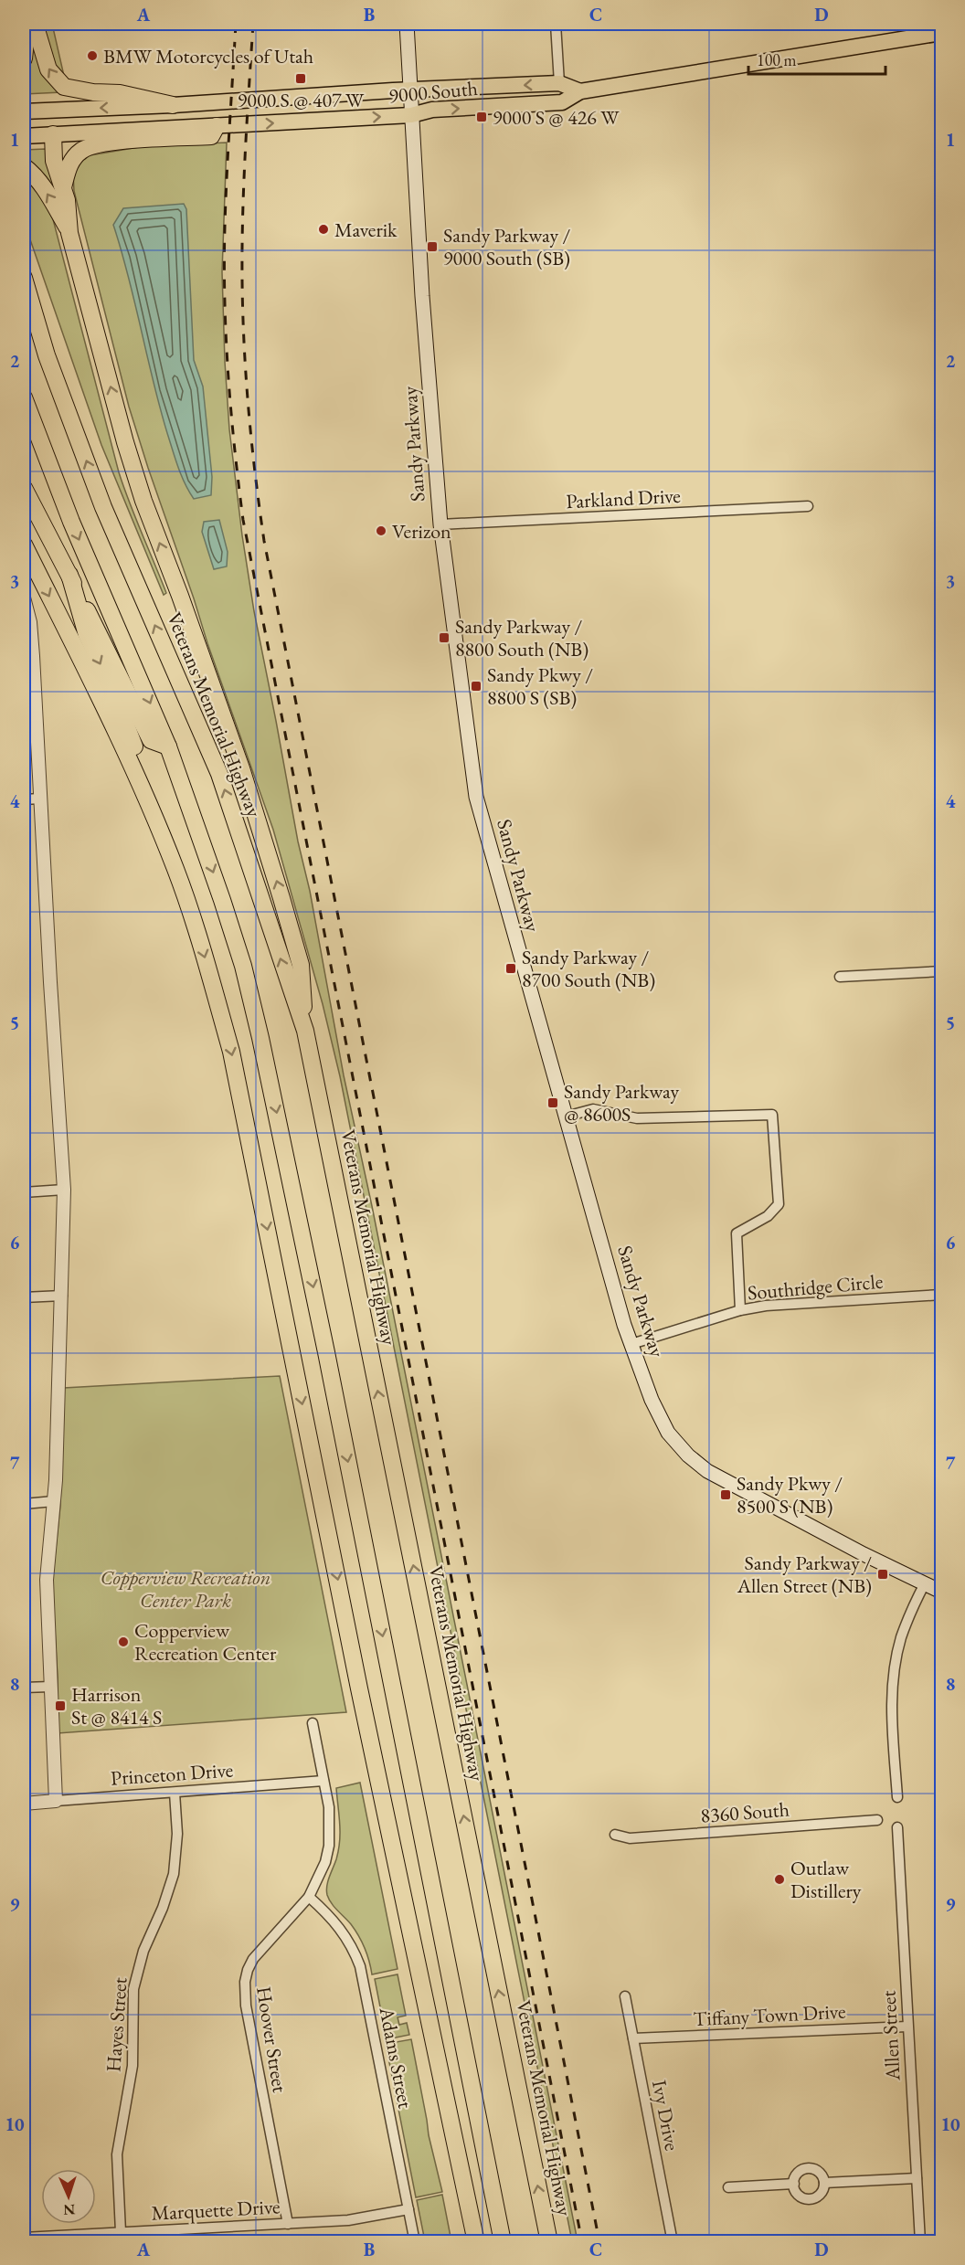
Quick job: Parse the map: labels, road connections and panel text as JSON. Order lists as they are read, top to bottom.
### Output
{
  "streets": {
    "highway": ["Veterans Memorial Highway"],
    "main road": ["9000 South", "Sandy Parkway"],
    "street": [
      "Parkland Drive",
      "Southridge Circle",
      "Princeton Drive",
      "8360 South",
      "Tiffany Town Drive",
      "Hayes Street",
      "Allen Street",
      "Hoover Street",
      "Adams Street",
      "Ivy Drive",
      "Marquette Drive"
    ]
  },
  "crossings": [
    ["9000 South", "Sandy Parkway"],
    ["Sandy Parkway", "Parkland Drive"],
    ["Sandy Parkway", "Southridge Circle"],
    ["Princeton Drive", "Hayes Street"],
    ["Princeton Drive", "Hoover Street"],
    ["Tiffany Town Drive", "Allen Street"],
    ["Tiffany Town Drive", "Ivy Drive"],
    ["Hayes Street", "Marquette Drive"],
    ["Hoover Street", "Adams Street"],
    ["Hoover Street", "Marquette Drive"],
    ["Adams Street", "Marquette Drive"]
  ],
  "parks": ["Copperview Recreation Center Park"],
  "places": {
    "other": [
      "BMW Motorcycles of Utah",
      "Maverik",
      "Verizon",
      "Copperview Recreation Center",
      "Outlaw Distillery"
    ],
    "transit": [
      "9000 S @ 407 W",
      "9000 S @ 426 W",
      "Sandy Parkway / 9000 South (SB)",
      "Sandy Parkway / 8800 South (NB)",
      "Sandy Pkwy / 8800 S (SB)",
      "Sandy Parkway / 8700 South (NB)",
      "Sandy Parkway @ 8600S",
      "Sandy Pkwy / 8500 S (NB)",
      "Sandy Parkway / Allen Street (NB)",
      "Harrison St @ 8414 S"
    ]
  },
  "scale_bar": "100 m",
  "north": "bottom",
  "grid": {
    "columns": [
      "A",
      "B",
      "C",
      "D"
    ],
    "rows": [
      "1",
      "2",
      "3",
      "4",
      "5",
      "6",
      "7",
      "8",
      "9",
      "10"
    ]
  }
}
